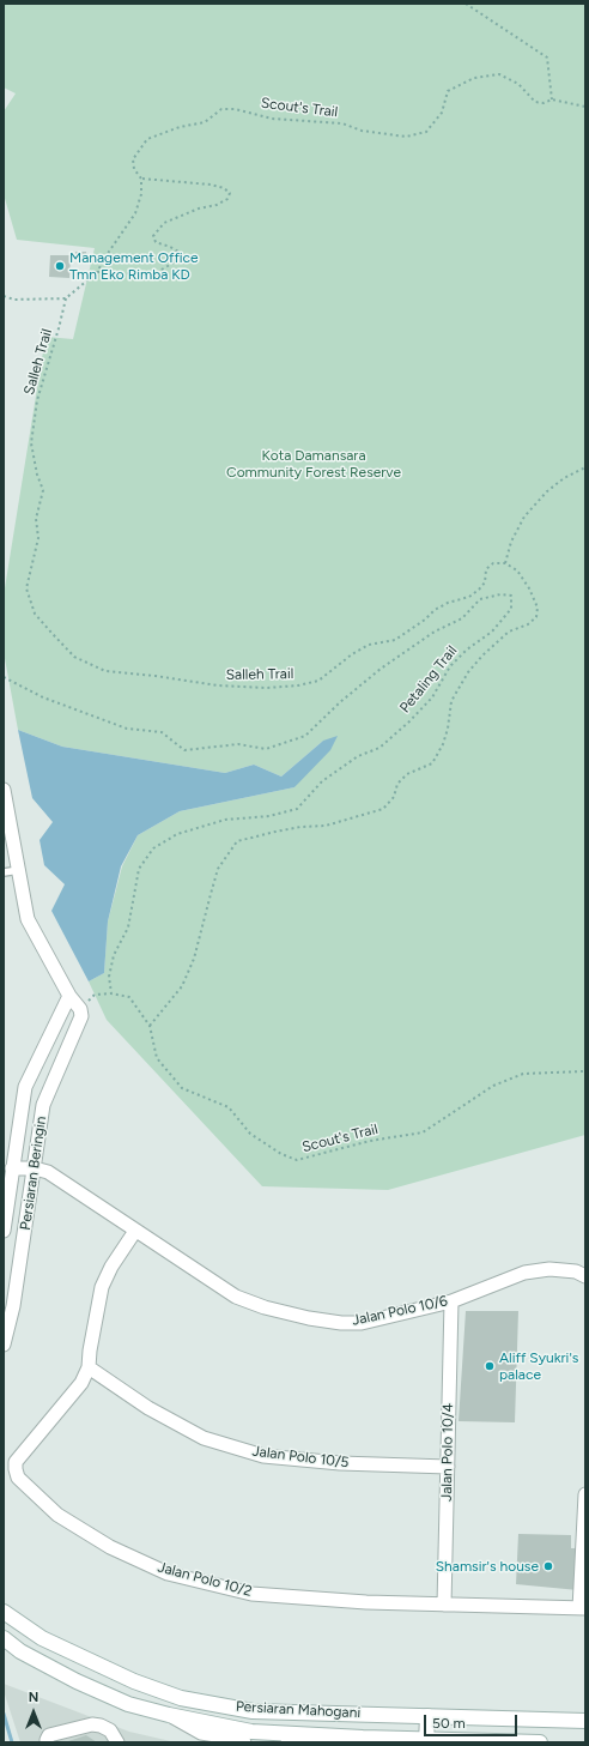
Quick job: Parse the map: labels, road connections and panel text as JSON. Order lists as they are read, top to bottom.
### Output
{
  "streets": {
    "main road": ["Persiaran Mahogani"],
    "street": [
      "Persiaran Beringin",
      "Jalan Polo 10/6",
      "Jalan Polo 10/4",
      "Jalan Polo 10/5",
      "Jalan Polo 10/2"
    ],
    "path": ["Scout's Trail", "Salleh Trail", "Petaling Trail"]
  },
  "crossings": [
    ["Scout's Trail", "Salleh Trail"],
    ["Scout's Trail", "Petaling Trail"],
    ["Persiaran Beringin", "Jalan Polo 10/6"],
    ["Jalan Polo 10/6", "Jalan Polo 10/4"],
    ["Jalan Polo 10/6", "Jalan Polo 10/2"],
    ["Jalan Polo 10/4", "Jalan Polo 10/5"],
    ["Jalan Polo 10/4", "Jalan Polo 10/2"],
    ["Jalan Polo 10/5", "Jalan Polo 10/2"]
  ],
  "parks": ["Kota Damansara Community Forest Reserve"],
  "places": ["Management Office Tmn Eko Rimba KD", "Aliff Syukri's palace", "Shamsir's house"],
  "scale_bar": "50 m",
  "north": "top"
}
